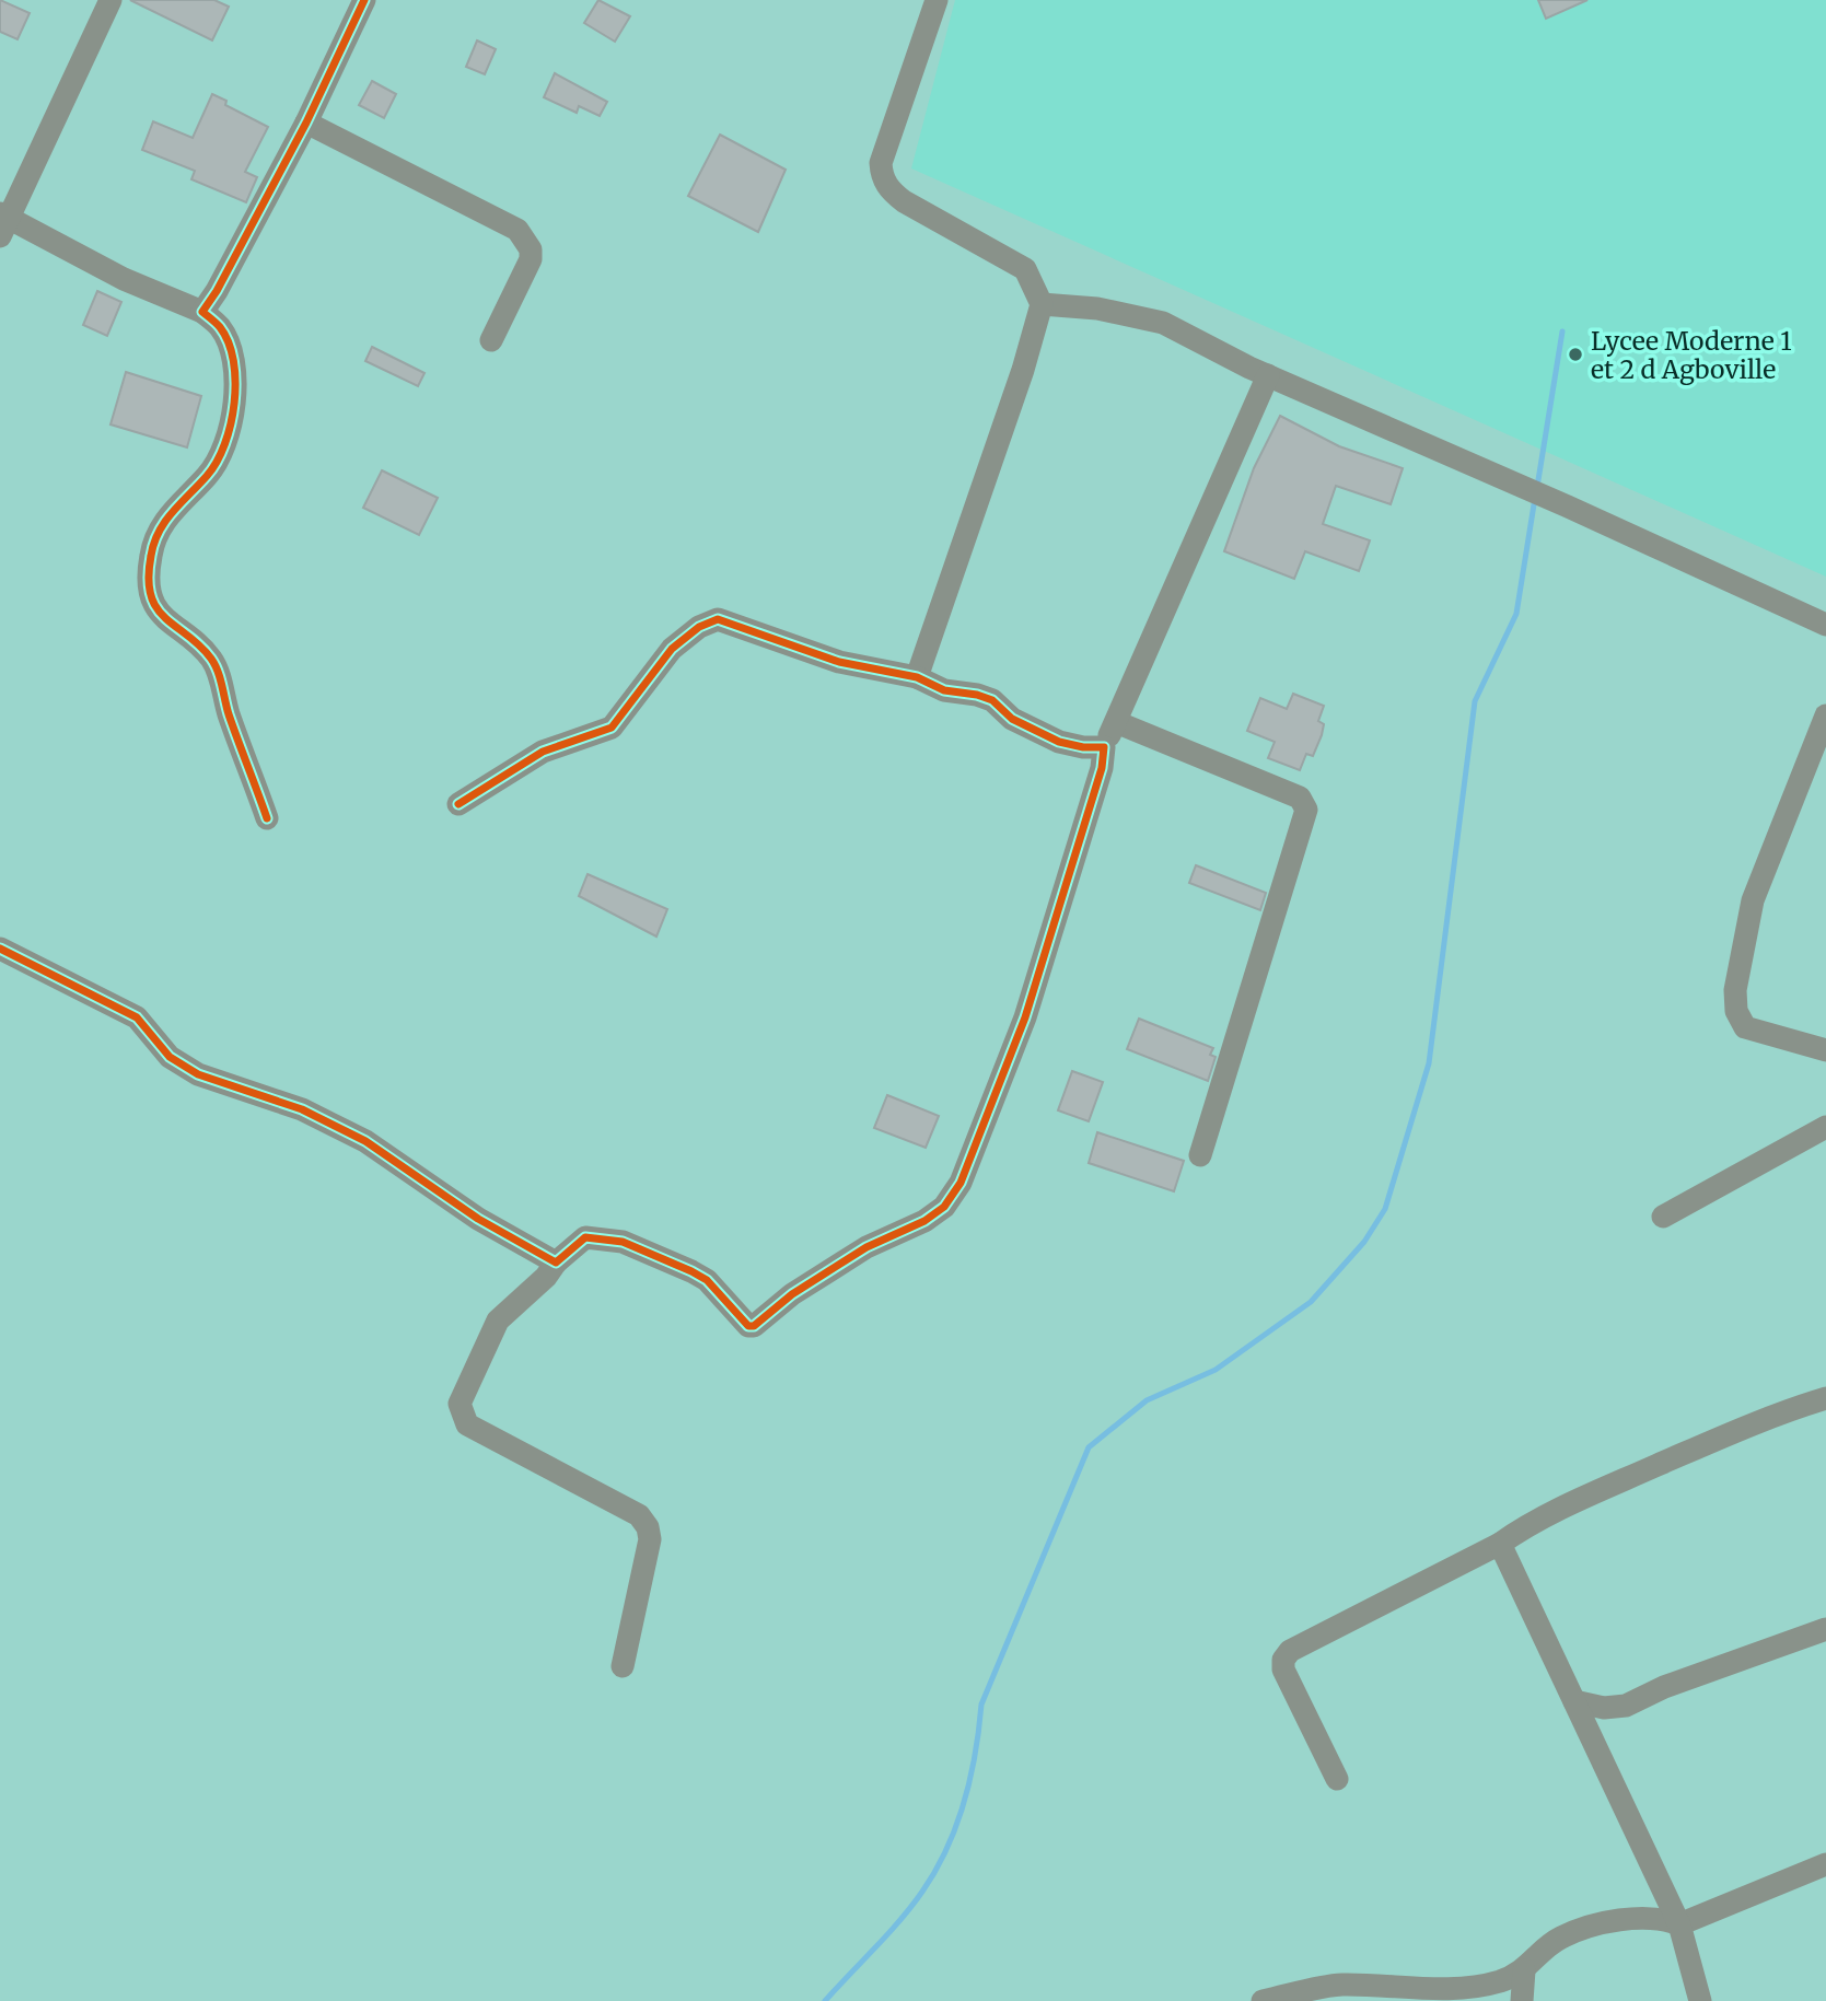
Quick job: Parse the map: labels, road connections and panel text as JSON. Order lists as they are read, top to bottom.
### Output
{
  "places": ["Lycee Moderne 1 et 2 d Agboville"]
}
